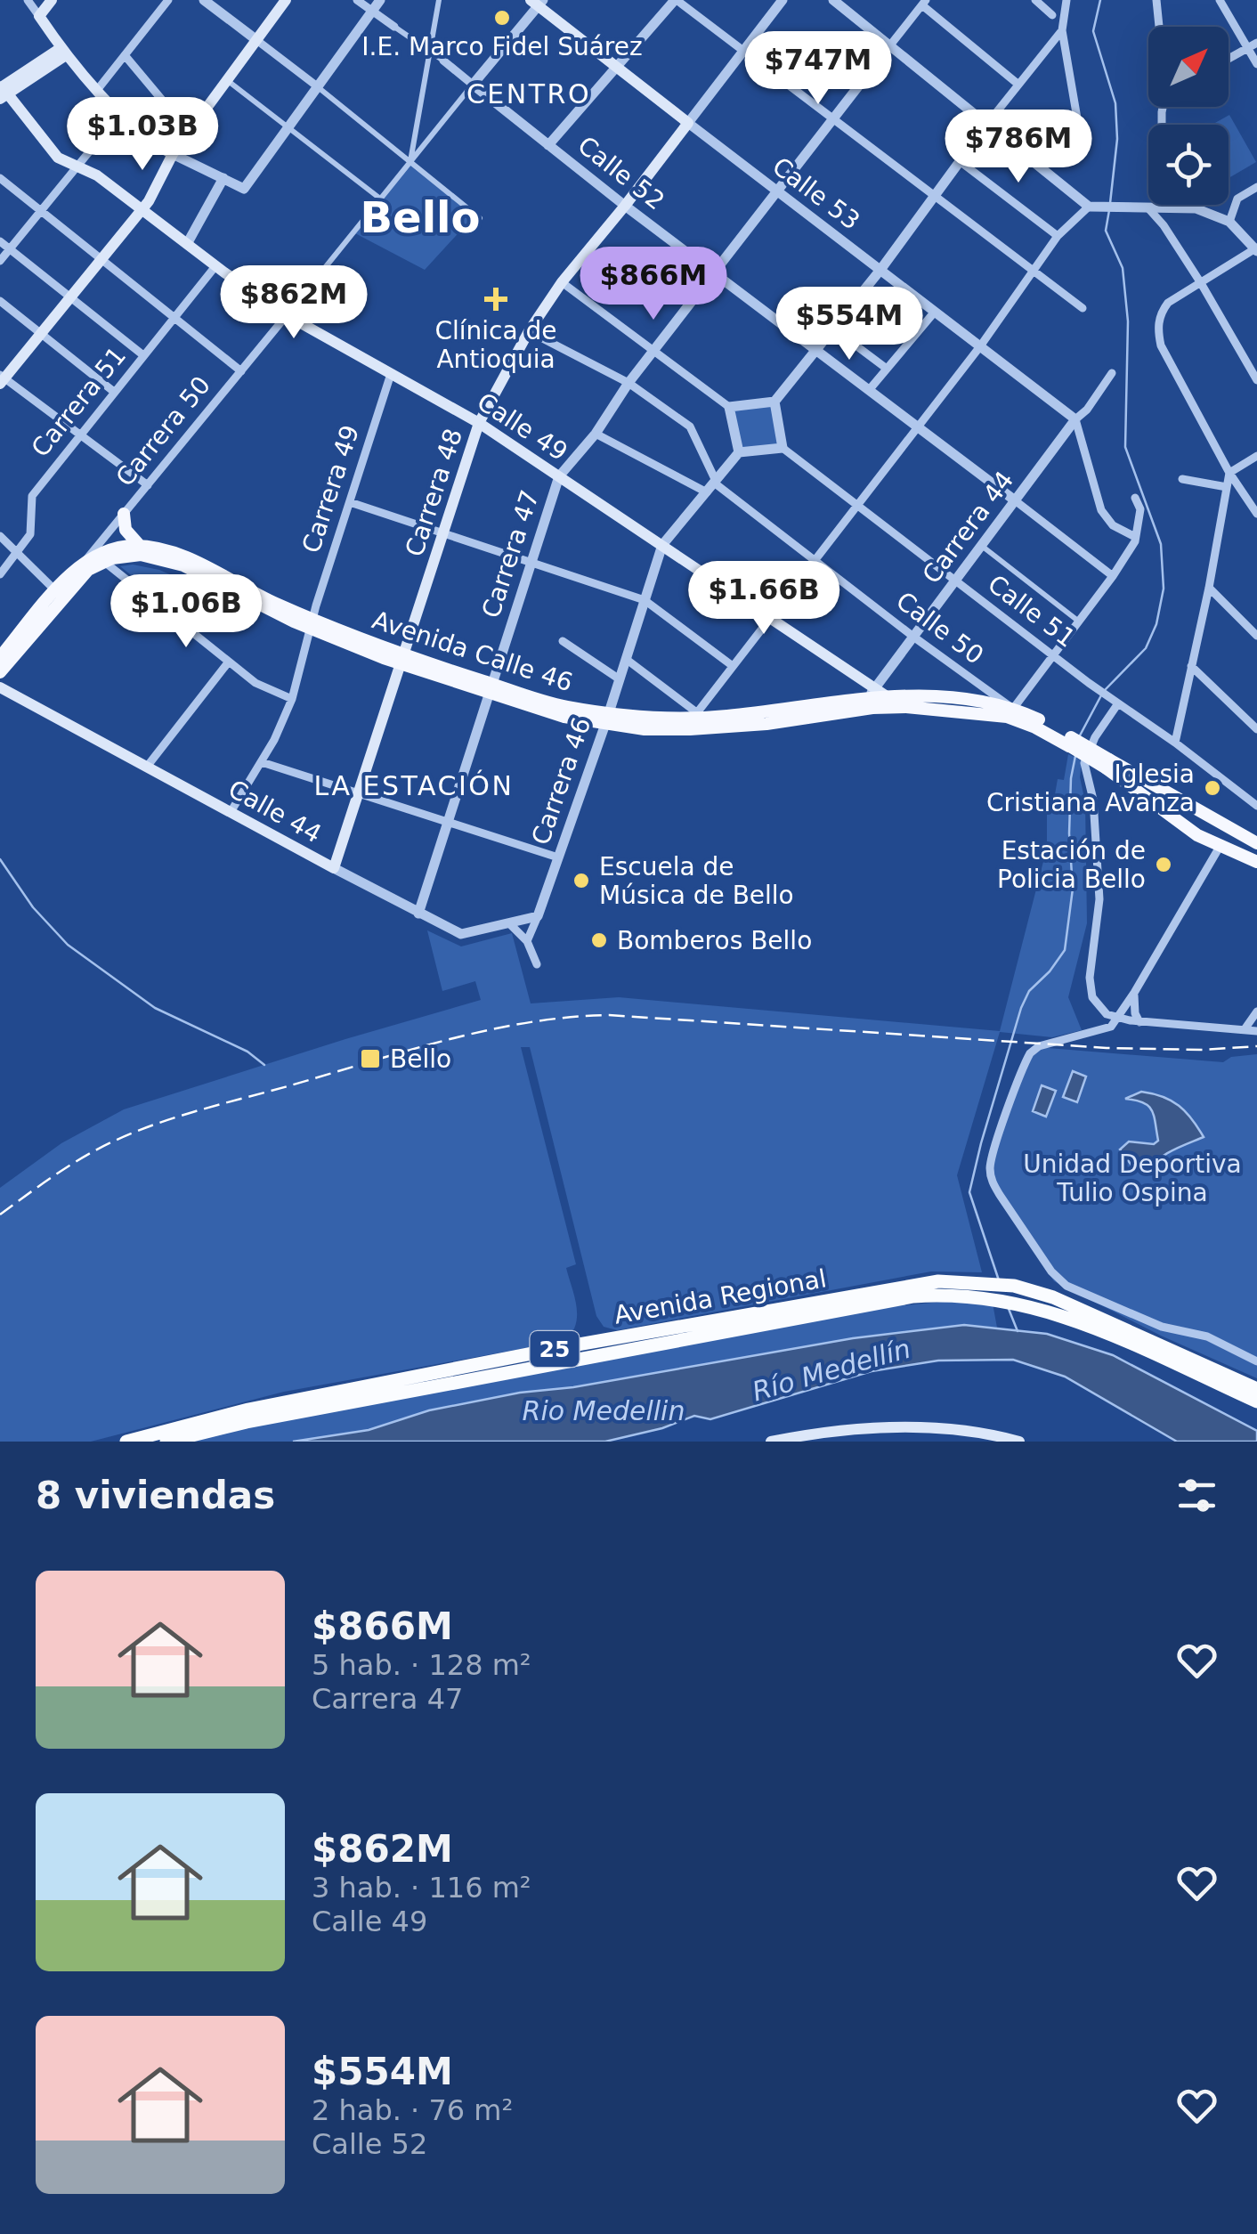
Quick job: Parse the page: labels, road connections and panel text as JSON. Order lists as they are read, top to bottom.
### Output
{
  "streets": {
    "highway": ["Avenida Regional", "25"],
    "main road": [
      "Calle 53",
      "Calle 49",
      "Carrera 48",
      "Avenida Calle 46",
      "Calle 44"
    ],
    "street": [
      "Calle 52",
      "Carrera 51",
      "Carrera 50",
      "Carrera 49",
      "Carrera 44",
      "Carrera 47",
      "Calle 51",
      "Calle 50",
      "Carrera 46"
    ]
  },
  "crossings": [
    ["Calle 52", "Carrera 50"],
    ["Calle 52", "Carrera 48"],
    ["Calle 52", "Carrera 44"],
    ["Calle 52", "Carrera 47"],
    ["Calle 53", "Carrera 50"],
    ["Calle 53", "Carrera 48"],
    ["Calle 53", "Carrera 44"],
    ["Calle 53", "Carrera 47"],
    ["Carrera 51", "Calle 49"],
    ["Calle 49", "Carrera 50"],
    ["Calle 49", "Carrera 49"],
    ["Calle 49", "Carrera 48"],
    ["Calle 49", "Carrera 44"],
    ["Calle 49", "Carrera 47"],
    ["Calle 49", "Avenida Calle 46"],
    ["Calle 49", "Carrera 46"],
    ["Carrera 50", "Avenida Calle 46"],
    ["Carrera 49", "Avenida Calle 46"],
    ["Carrera 49", "Calle 44"],
    ["Carrera 48", "Calle 50"],
    ["Carrera 48", "Avenida Calle 46"],
    ["Carrera 48", "Calle 44"],
    ["Carrera 44", "Calle 51"],
    ["Carrera 44", "Calle 50"],
    ["Carrera 44", "Avenida Calle 46"],
    ["Carrera 47", "Calle 50"],
    ["Carrera 47", "Avenida Calle 46"],
    ["Carrera 47", "Calle 44"],
    ["Calle 50", "Avenida Calle 46"],
    ["Calle 50", "Carrera 46"],
    ["Avenida Calle 46", "Carrera 46"],
    ["Carrera 46", "Calle 44"]
  ],
  "districts": ["CENTRO", "Bello", "LA ESTACIÓN"],
  "water": ["Río Medellín", "Rio Medellin"],
  "parks": ["Unidad Deportiva Tulio Ospina"],
  "places": {
    "other": [
      "I.E. Marco Fidel Suárez",
      "Iglesia Cristiana Avanza",
      "Estación de Policia Bello",
      "Escuela de Música de Bello",
      "Bomberos Bello"
    ],
    "health": ["Clínica de Antioquia"],
    "transit": ["Bello"]
  },
  "north": "top right",
  "page": {
    "price": [
      "$747M",
      "$1.03B",
      "$786M",
      "$866M",
      "$862M",
      "$554M",
      "$1.66B",
      "$1.06B"
    ],
    "heading": "8 viviendas",
    "list": [
      {
        "name": "$866M",
        "note": "5 hab. · 128 m² · Carrera 47"
      },
      {
        "name": "$862M",
        "note": "3 hab. · 116 m² · Calle 49"
      },
      {
        "name": "$554M",
        "note": "2 hab. · 76 m² · Calle 52"
      }
    ]
  }
}
